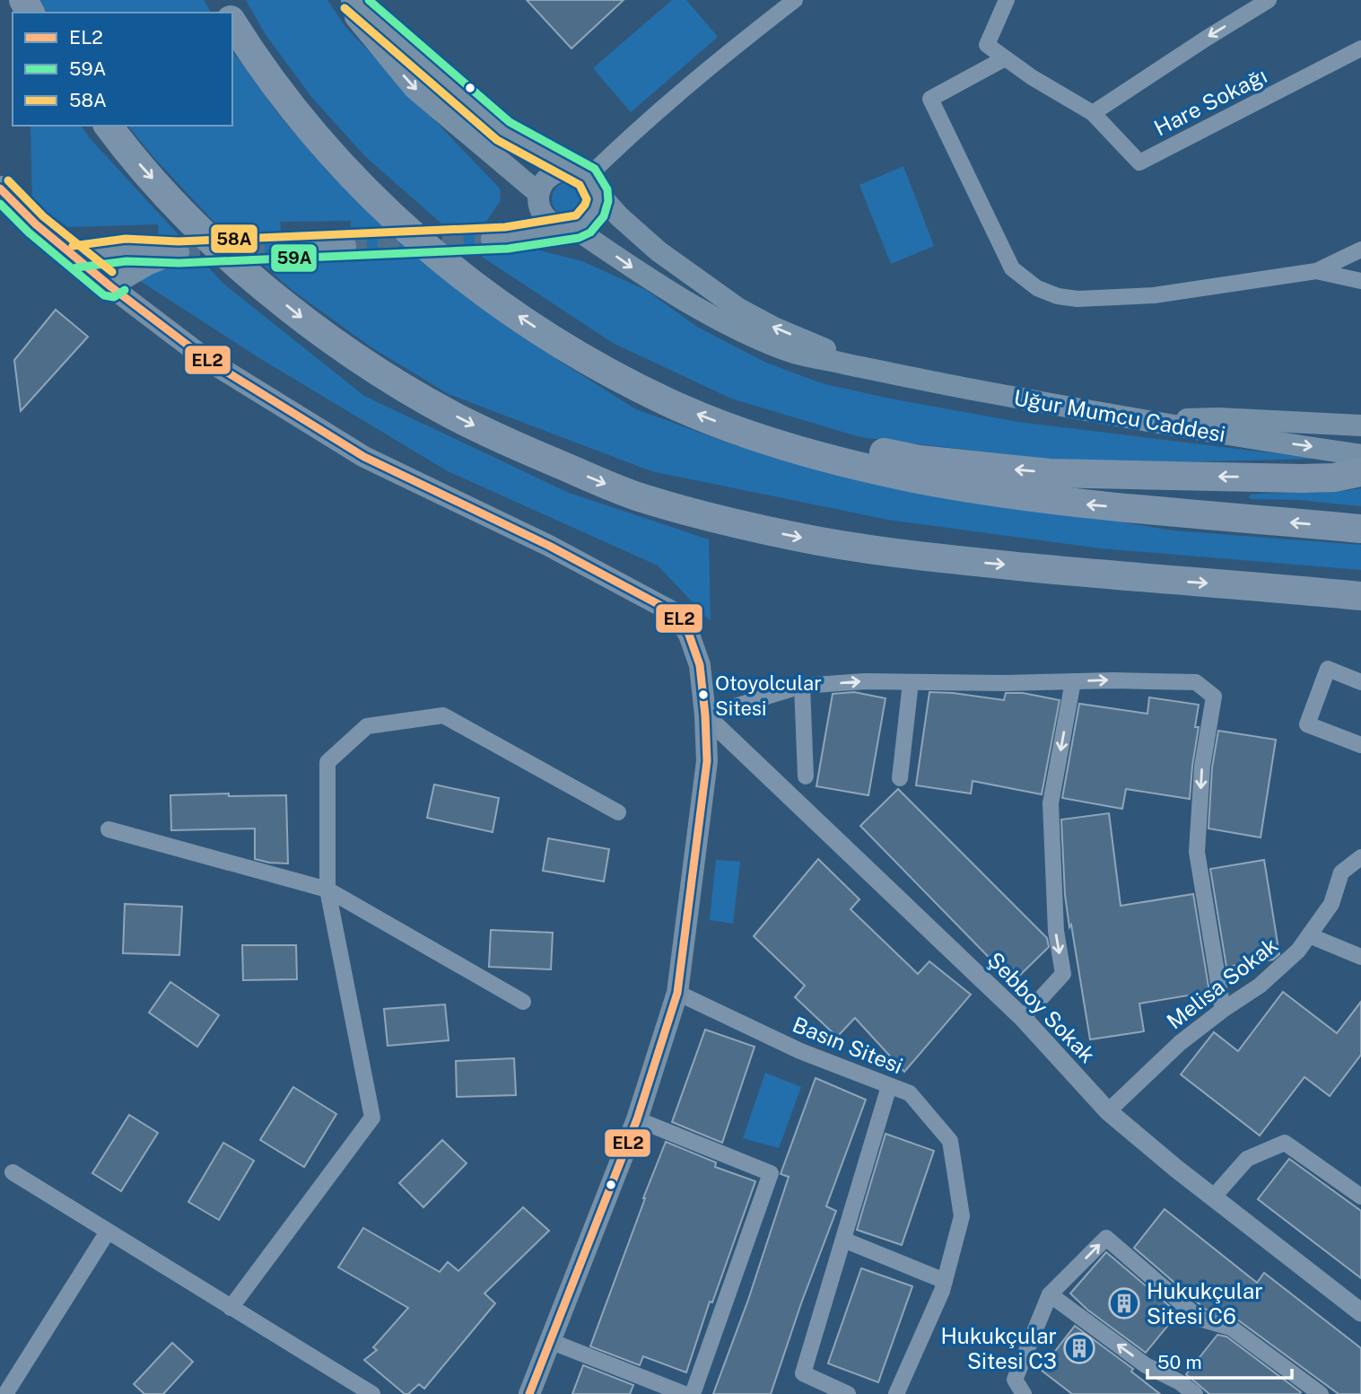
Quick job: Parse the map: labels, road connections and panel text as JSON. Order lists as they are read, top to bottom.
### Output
{
  "streets": {
    "main road": ["Uğur Mumcu Caddesi"],
    "street": [
      "Hare Sokağı",
      "Melisa Sokak",
      "Şebboy Sokak",
      "Basın Sitesi"
    ]
  },
  "crossings": [
    ["Melisa Sokak", "Şebboy Sokak"]
  ],
  "places": {
    "other": ["Otoyolcular Sitesi"],
    "building": ["Hukukçular Sitesi C6", "Hukukçular Sitesi C3"]
  },
  "lines": ["transit line 59A", "transit line 58A", "transit line EL2"],
  "legend": ["EL2", "59A", "58A"],
  "scale_bar": "50 m"
}
